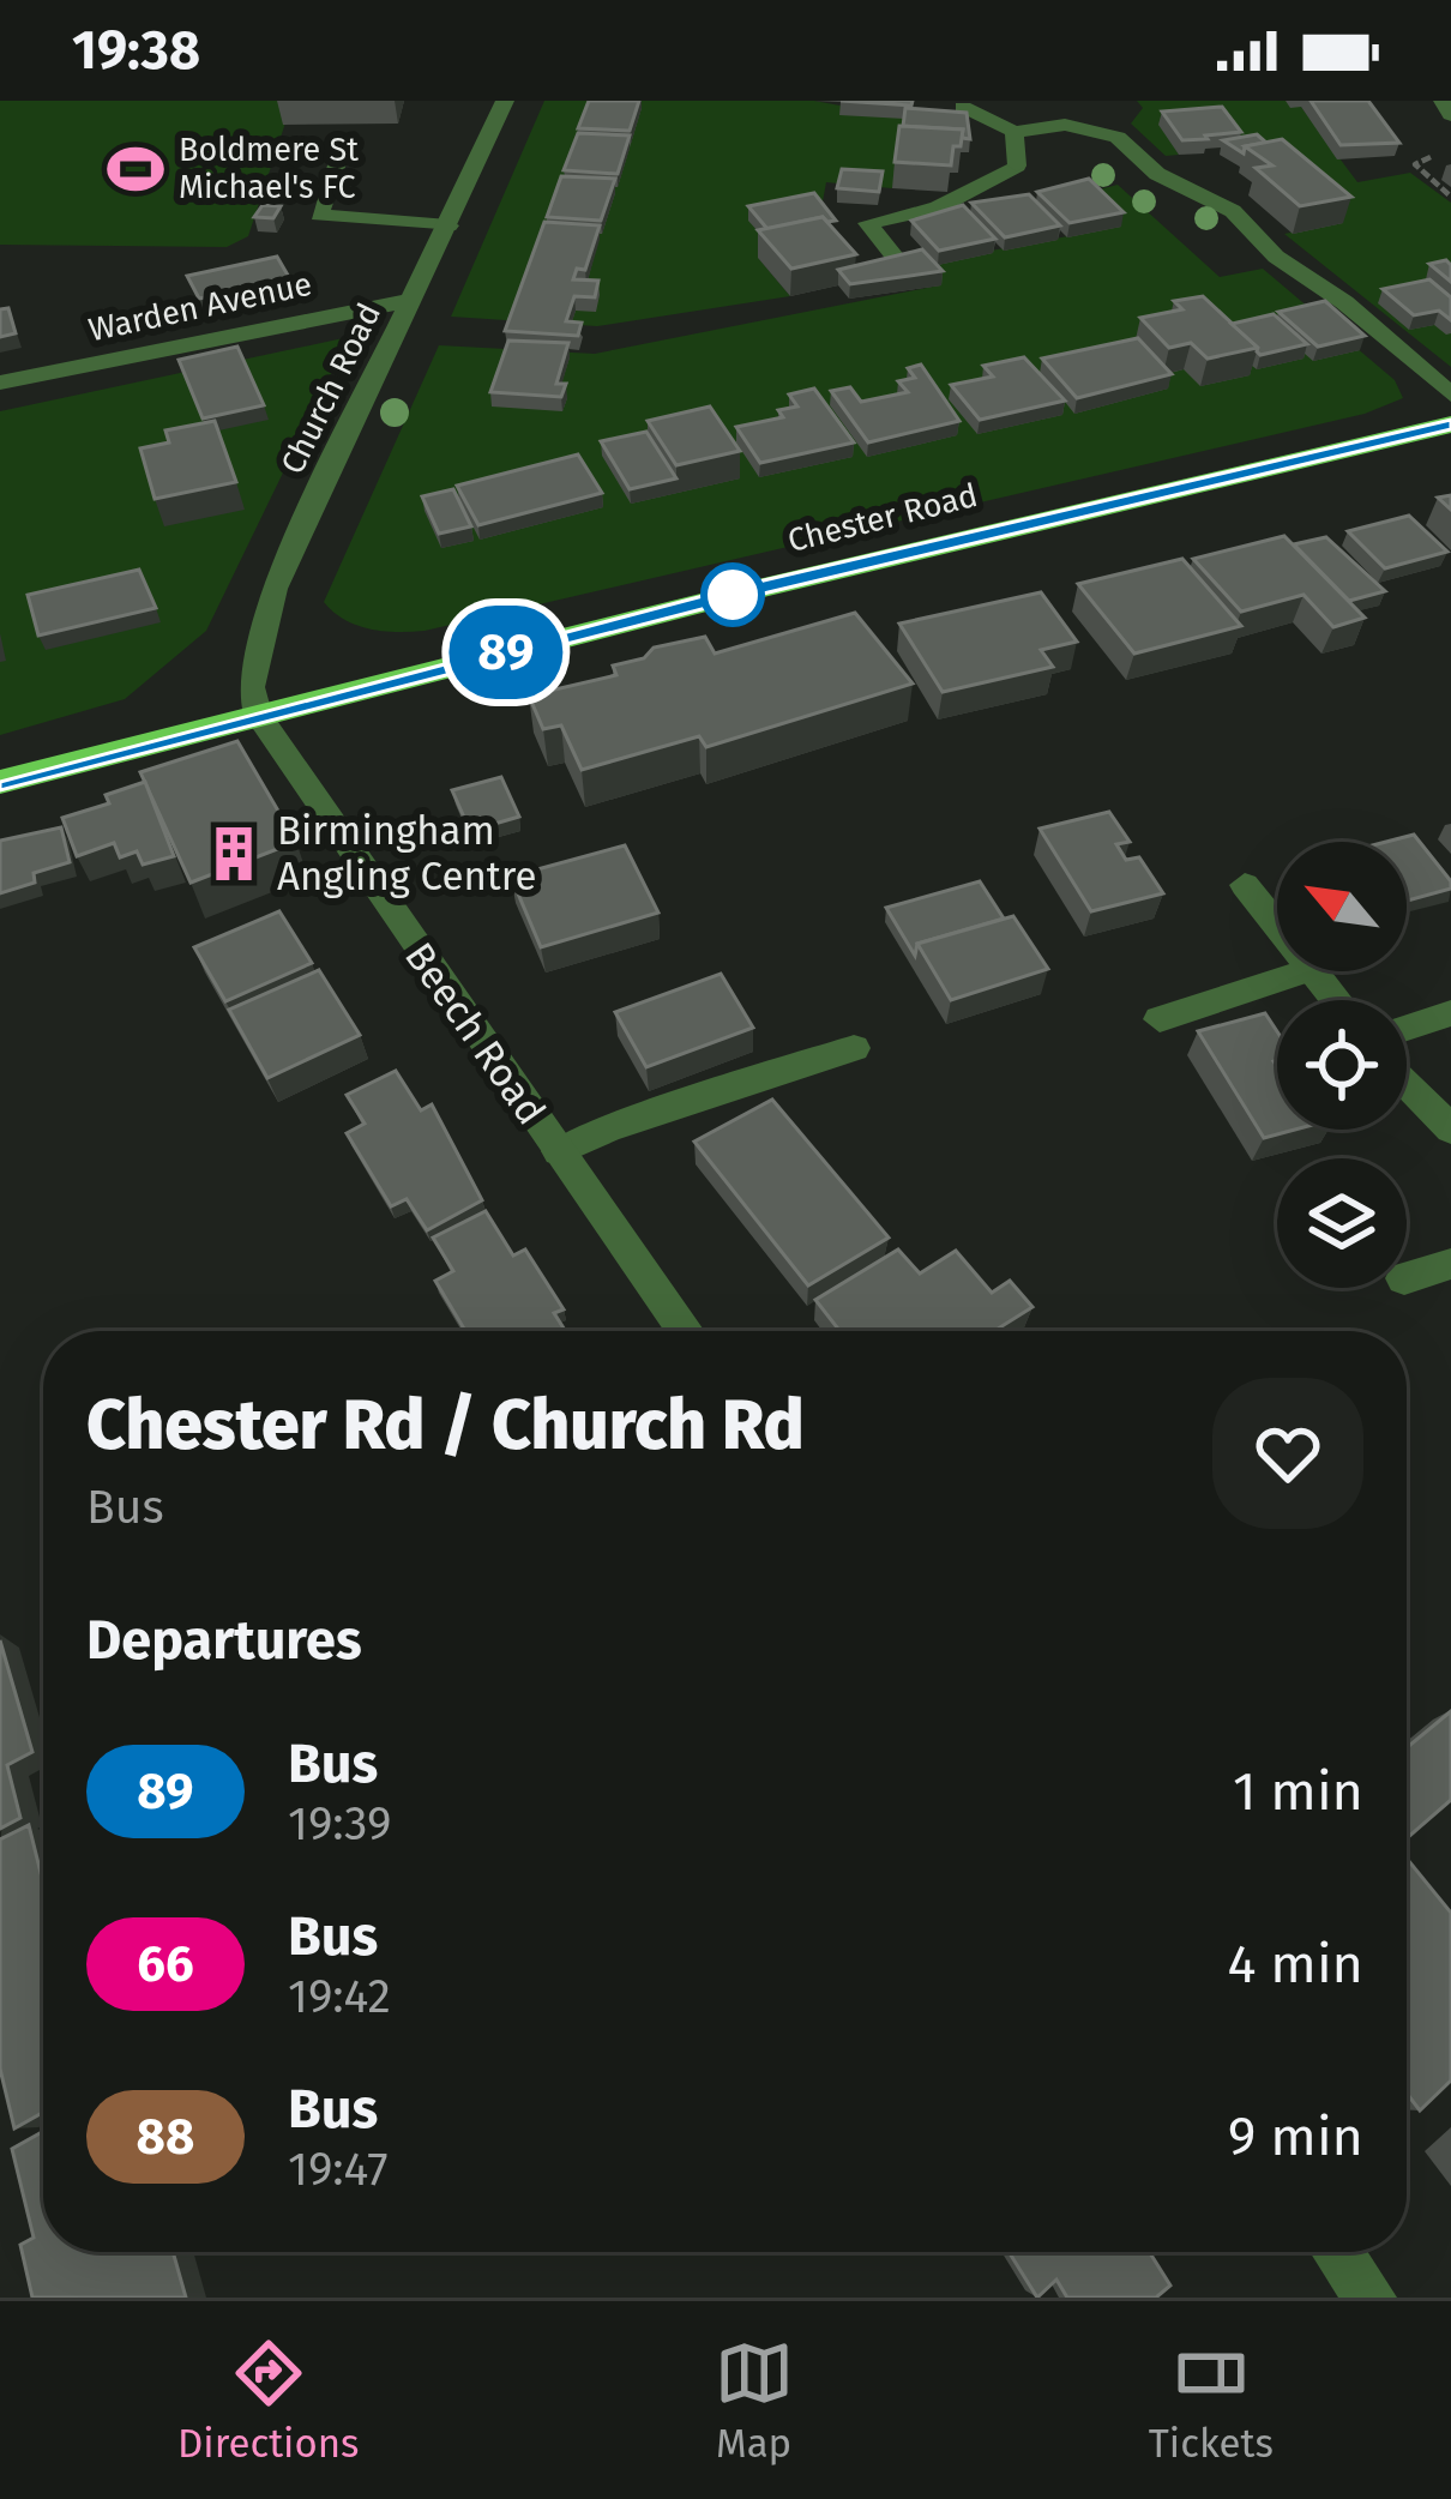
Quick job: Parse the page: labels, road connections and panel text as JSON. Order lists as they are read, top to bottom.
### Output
{
  "streets": {
    "highway": ["Chester Road"],
    "street": ["Warden Avenue", "Church Road", "Beech Road"]
  },
  "crossings": [
    ["Warden Avenue", "Church Road"],
    ["Church Road", "Chester Road"],
    ["Church Road", "Beech Road"],
    ["Chester Road", "Beech Road"]
  ],
  "places": {
    "sports": ["Boldmere St Michael's FC"],
    "building": ["Birmingham Angling Centre"]
  },
  "lines": ["bus line 89"],
  "north": "top left",
  "page": {
    "status": "19:38",
    "on_map": "89",
    "heading": [
      ["Chester Rd / Church Rd", "Bus"],
      "Departures"
    ],
    "list": [
      {
        "mark": "89",
        "name": "Bus",
        "note": "19:39",
        "value": "1 min"
      },
      {
        "mark": "66",
        "name": "Bus",
        "note": "19:42",
        "value": "4 min"
      },
      {
        "mark": "88",
        "name": "Bus",
        "note": "19:47",
        "value": "9 min"
      }
    ],
    "tabs": ["Directions", "Map", "Tickets"]
  }
}
